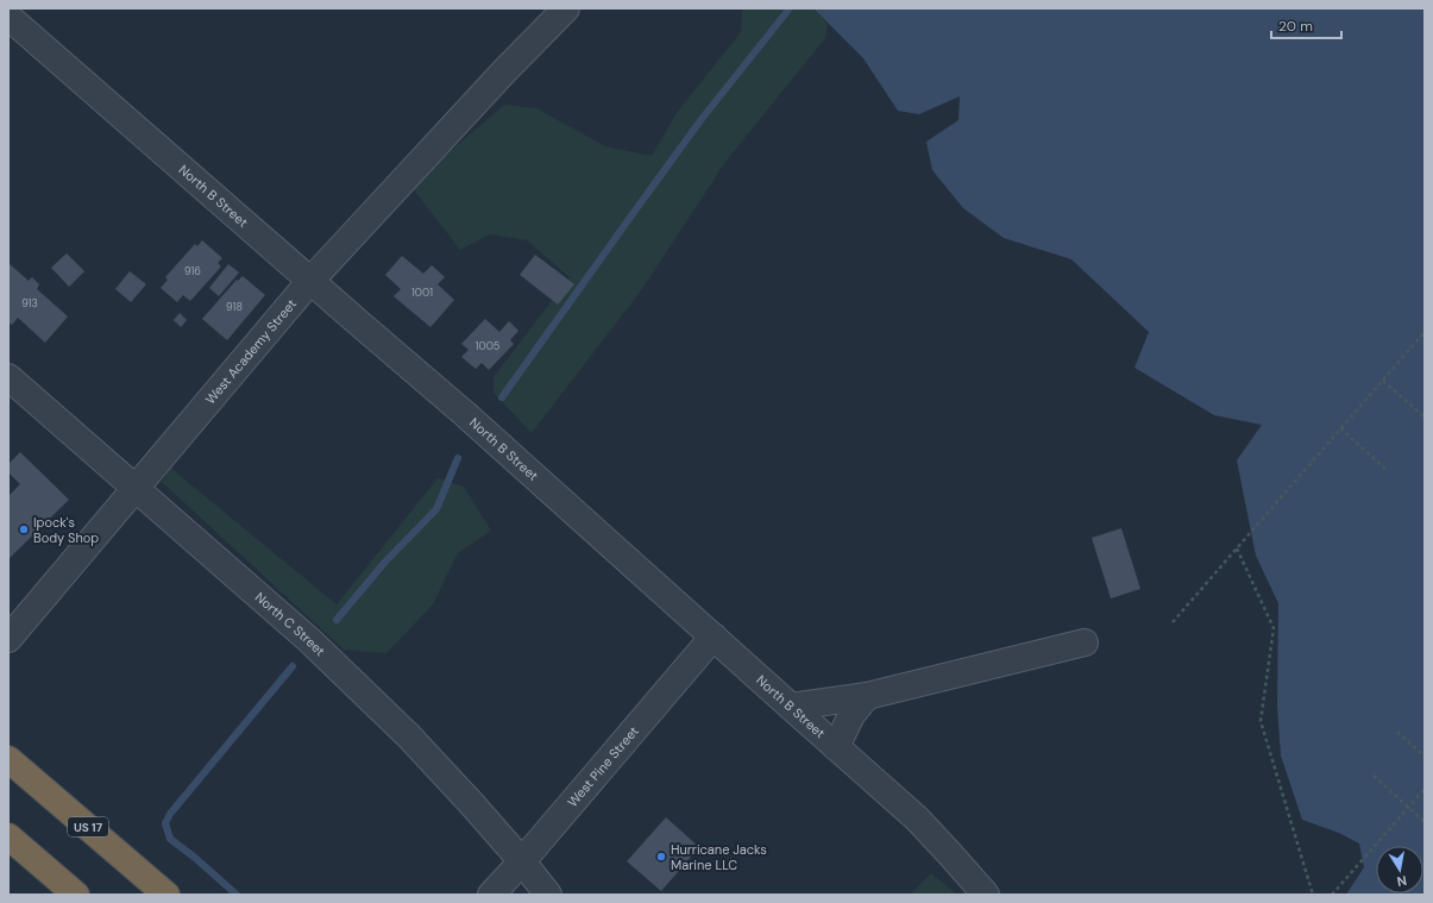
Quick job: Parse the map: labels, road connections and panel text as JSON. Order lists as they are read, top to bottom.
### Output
{
  "streets": {
    "highway": ["US 17"],
    "street": [
      "North B Street",
      "West Academy Street",
      "North C Street",
      "West Pine Street"
    ]
  },
  "crossings": [
    ["North B Street", "West Academy Street"],
    ["North B Street", "West Pine Street"],
    ["West Academy Street", "North C Street"],
    ["North C Street", "West Pine Street"]
  ],
  "places": ["Ipock's Body Shop", "Hurricane Jacks Marine LLC"],
  "house_numbers": [
    "916",
    "1001",
    "913",
    "918",
    "1005"
  ],
  "scale_bar": "20 m",
  "north": "bottom"
}
